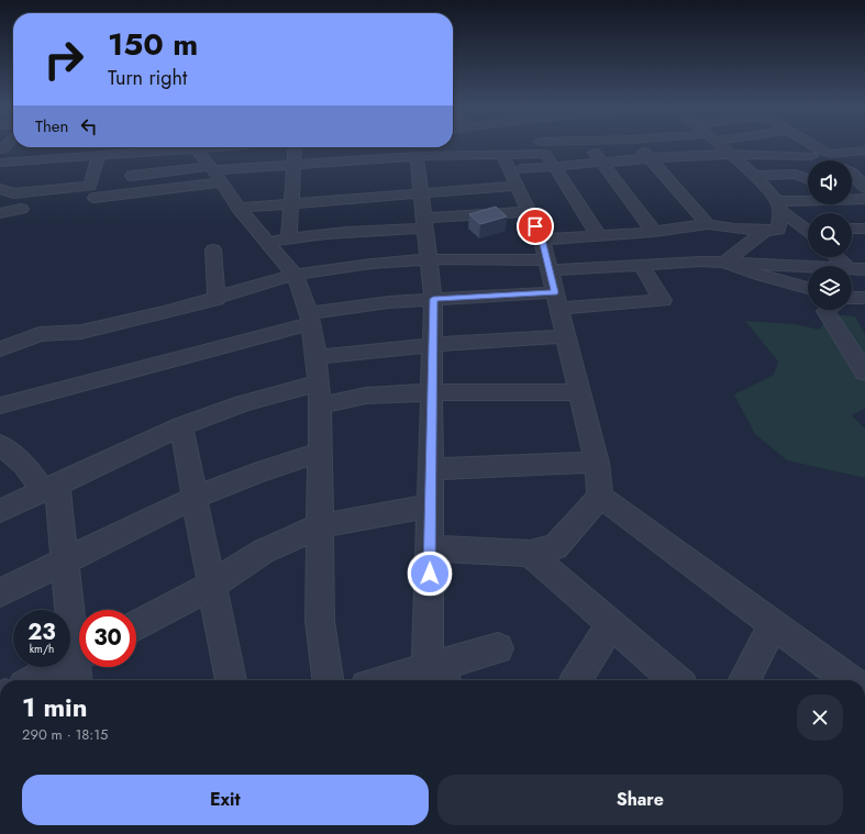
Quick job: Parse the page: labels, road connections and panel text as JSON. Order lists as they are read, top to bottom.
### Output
{
  "page": {
    "turn": ["150 m", "Turn right"],
    "then": "Then",
    "speed": "23 km/h",
    "limit": "30",
    "heading": ["1 min", "290 m · 18:15"],
    "buttons": ["Exit", "Share"]
  }
}
